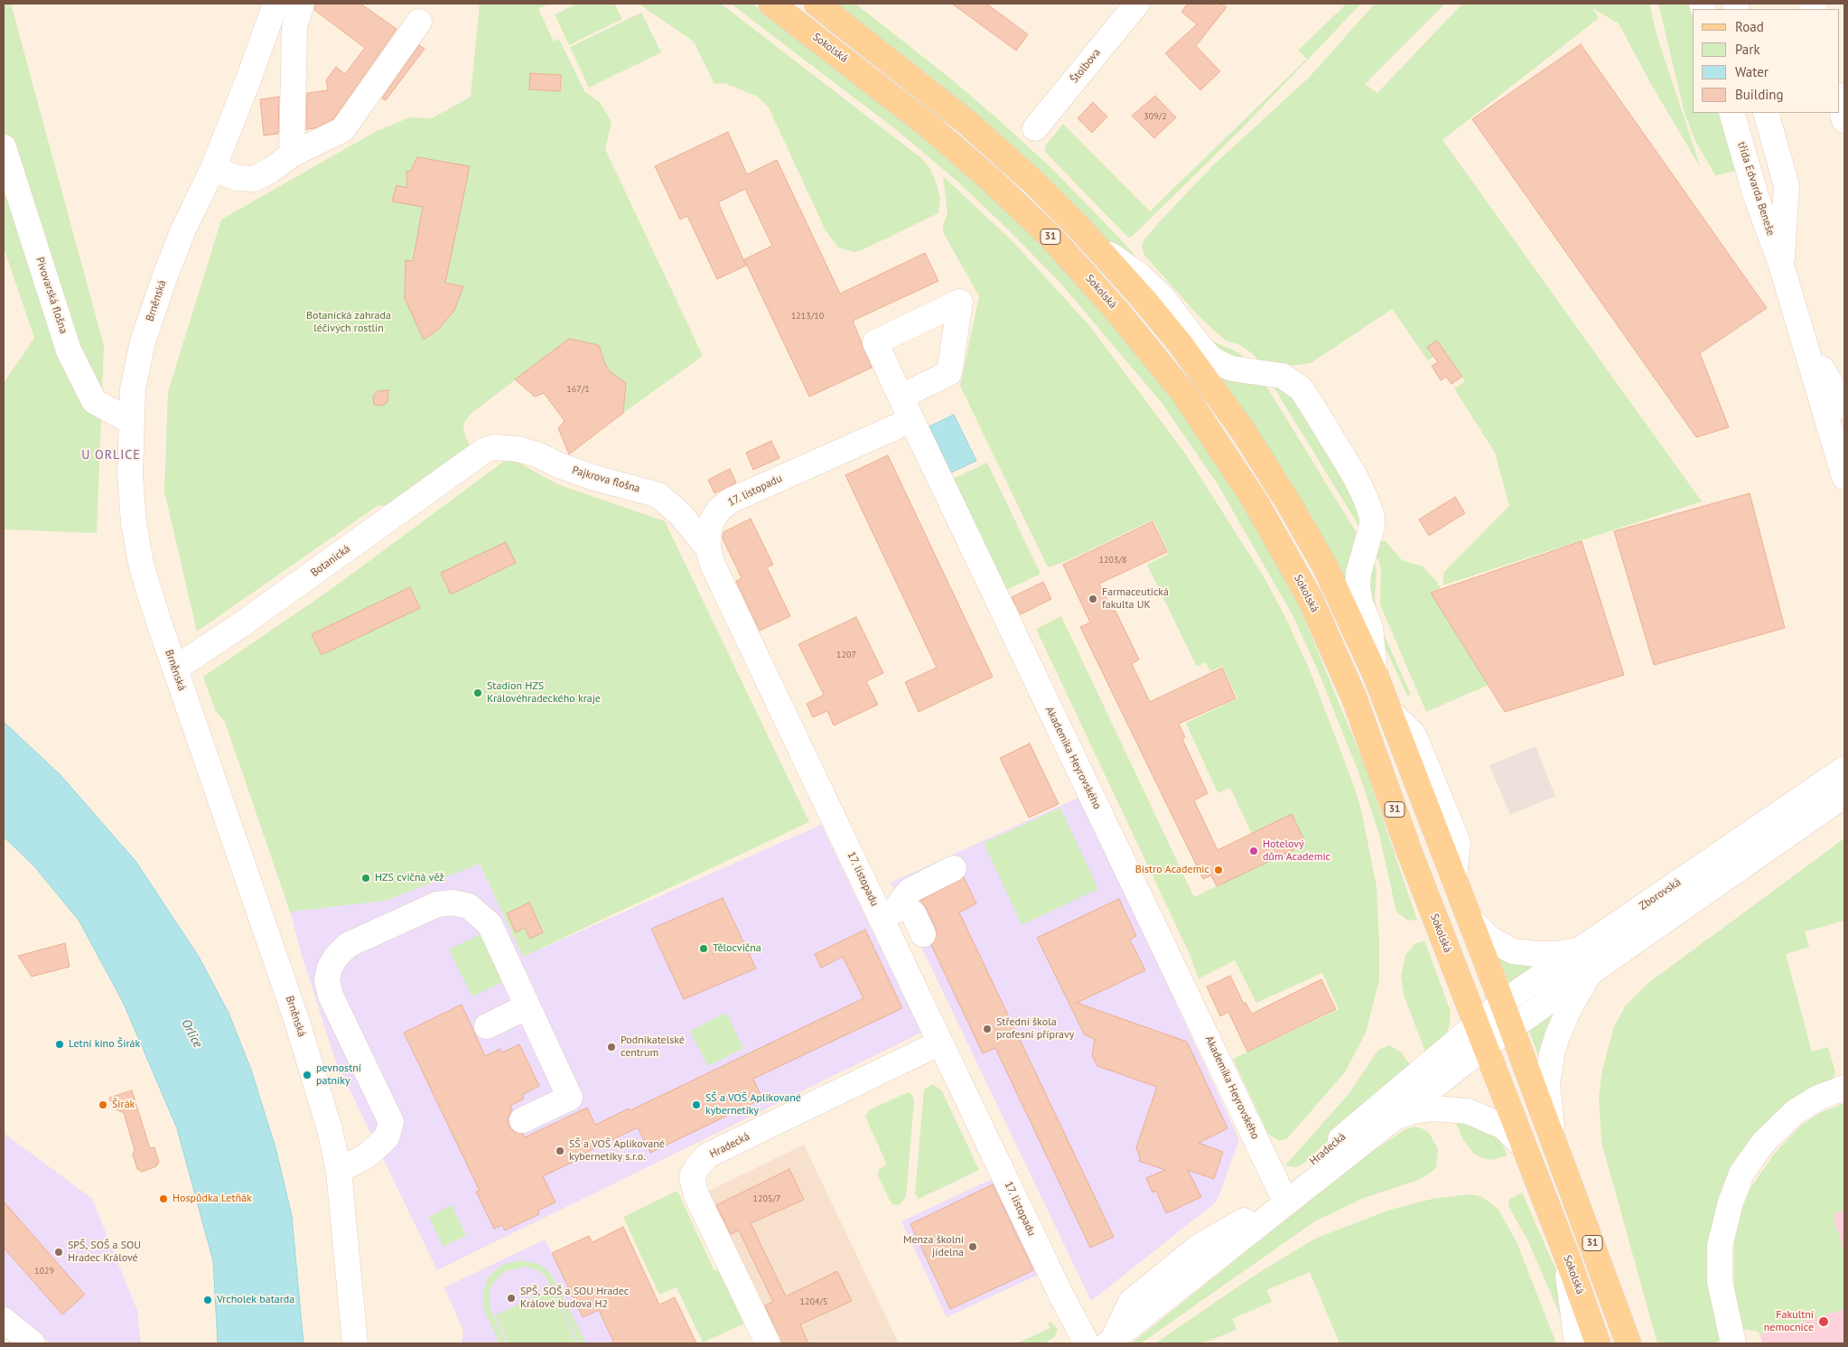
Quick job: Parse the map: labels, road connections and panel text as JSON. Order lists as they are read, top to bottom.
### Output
{
  "streets": {
    "main road": ["Sokolská", "31"],
    "street": [
      "Štolbova",
      "třída Edvarda Beneše",
      "Pivovarská flošna",
      "Brněnská",
      "Pajkrova flošna",
      "17. listopadu",
      "Botanická",
      "Akademika Heyrovského",
      "Zborovská",
      "Hradecká"
    ]
  },
  "crossings": [
    ["Sokolská", "Zborovská"],
    ["Sokolská", "Hradecká"],
    ["31", "Zborovská"],
    ["Pivovarská flošna", "Brněnská"],
    ["Brněnská", "Botanická"],
    ["Pajkrova flošna", "17. listopadu"],
    ["Pajkrova flošna", "Botanická"],
    ["17. listopadu", "Akademika Heyrovského"],
    ["17. listopadu", "Hradecká"],
    ["Akademika Heyrovského", "Hradecká"],
    ["Zborovská", "Hradecká"]
  ],
  "districts": ["U ORLICE"],
  "water": ["Orlice"],
  "parks": ["Botanická zahrada léčivých rostlin"],
  "places": [
    "Farmaceutická fakulta UK",
    "Stadion HZS Královéhradeckého kraje",
    "Hotelový dům Academic",
    "Bistro Academic",
    "HZS cvičná věž",
    "Tělocvična",
    "Střední škola profesní přípravy",
    "Letní kino Širák",
    "Podnikatelské centrum",
    "pevnostní patníky",
    "Širák",
    "SŠ a VOŠ Aplikované kybernetiky",
    "SŠ a VOŠ Aplikované kybernetiky s.r.o.",
    "Hospůdka Letňák",
    "Menza školní jídelna",
    "SPŠ, SOŠ a SOU Hradec Králové",
    "SPŠ, SOŠ a SOU Hradec Králové budova H2",
    "Vrcholek batarda",
    "Fakultní nemocnice"
  ],
  "house_numbers": [
    "309/2",
    "1213/10",
    "167/1",
    "1203/8",
    "1207",
    "1205/7",
    "1029",
    "1204/5"
  ],
  "legend": [
    "Road",
    "Park",
    "Water",
    "Building"
  ]
}
